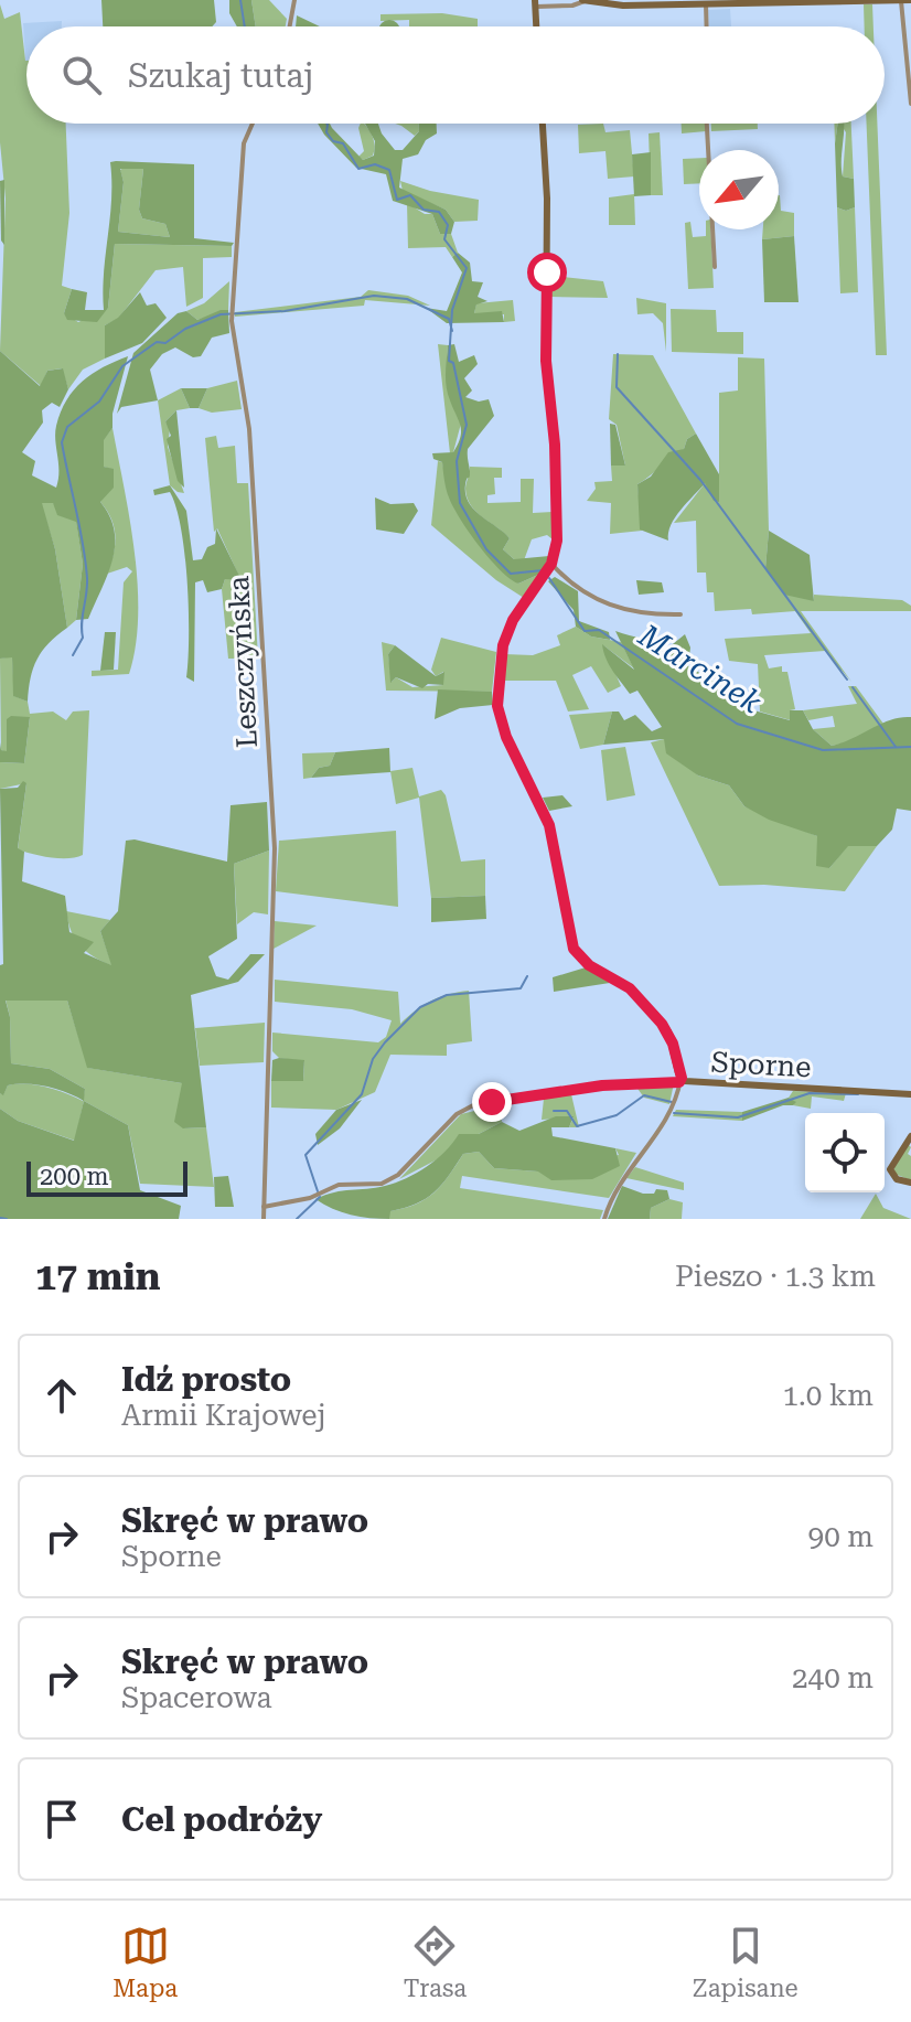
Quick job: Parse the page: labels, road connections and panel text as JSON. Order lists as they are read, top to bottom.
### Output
{
  "streets": {
    "street": ["Leszczyńska", "Sporne"]
  },
  "water": ["Marcinek"],
  "scale_bar": "200 m",
  "north": "bottom left",
  "page": {
    "search": "Szukaj tutaj",
    "scale": "200 m",
    "heading": ["17 min", "Pieszo · 1.3 km"],
    "list": [
      ["Idź prosto", "Armii Krajowej", "1.0 km"],
      ["Skręć w prawo", "Sporne", "90 m"],
      ["Skręć w prawo", "Spacerowa", "240 m"],
      "Cel podróży"
    ],
    "nav": ["Mapa", "Trasa", "Zapisane"]
  }
}
